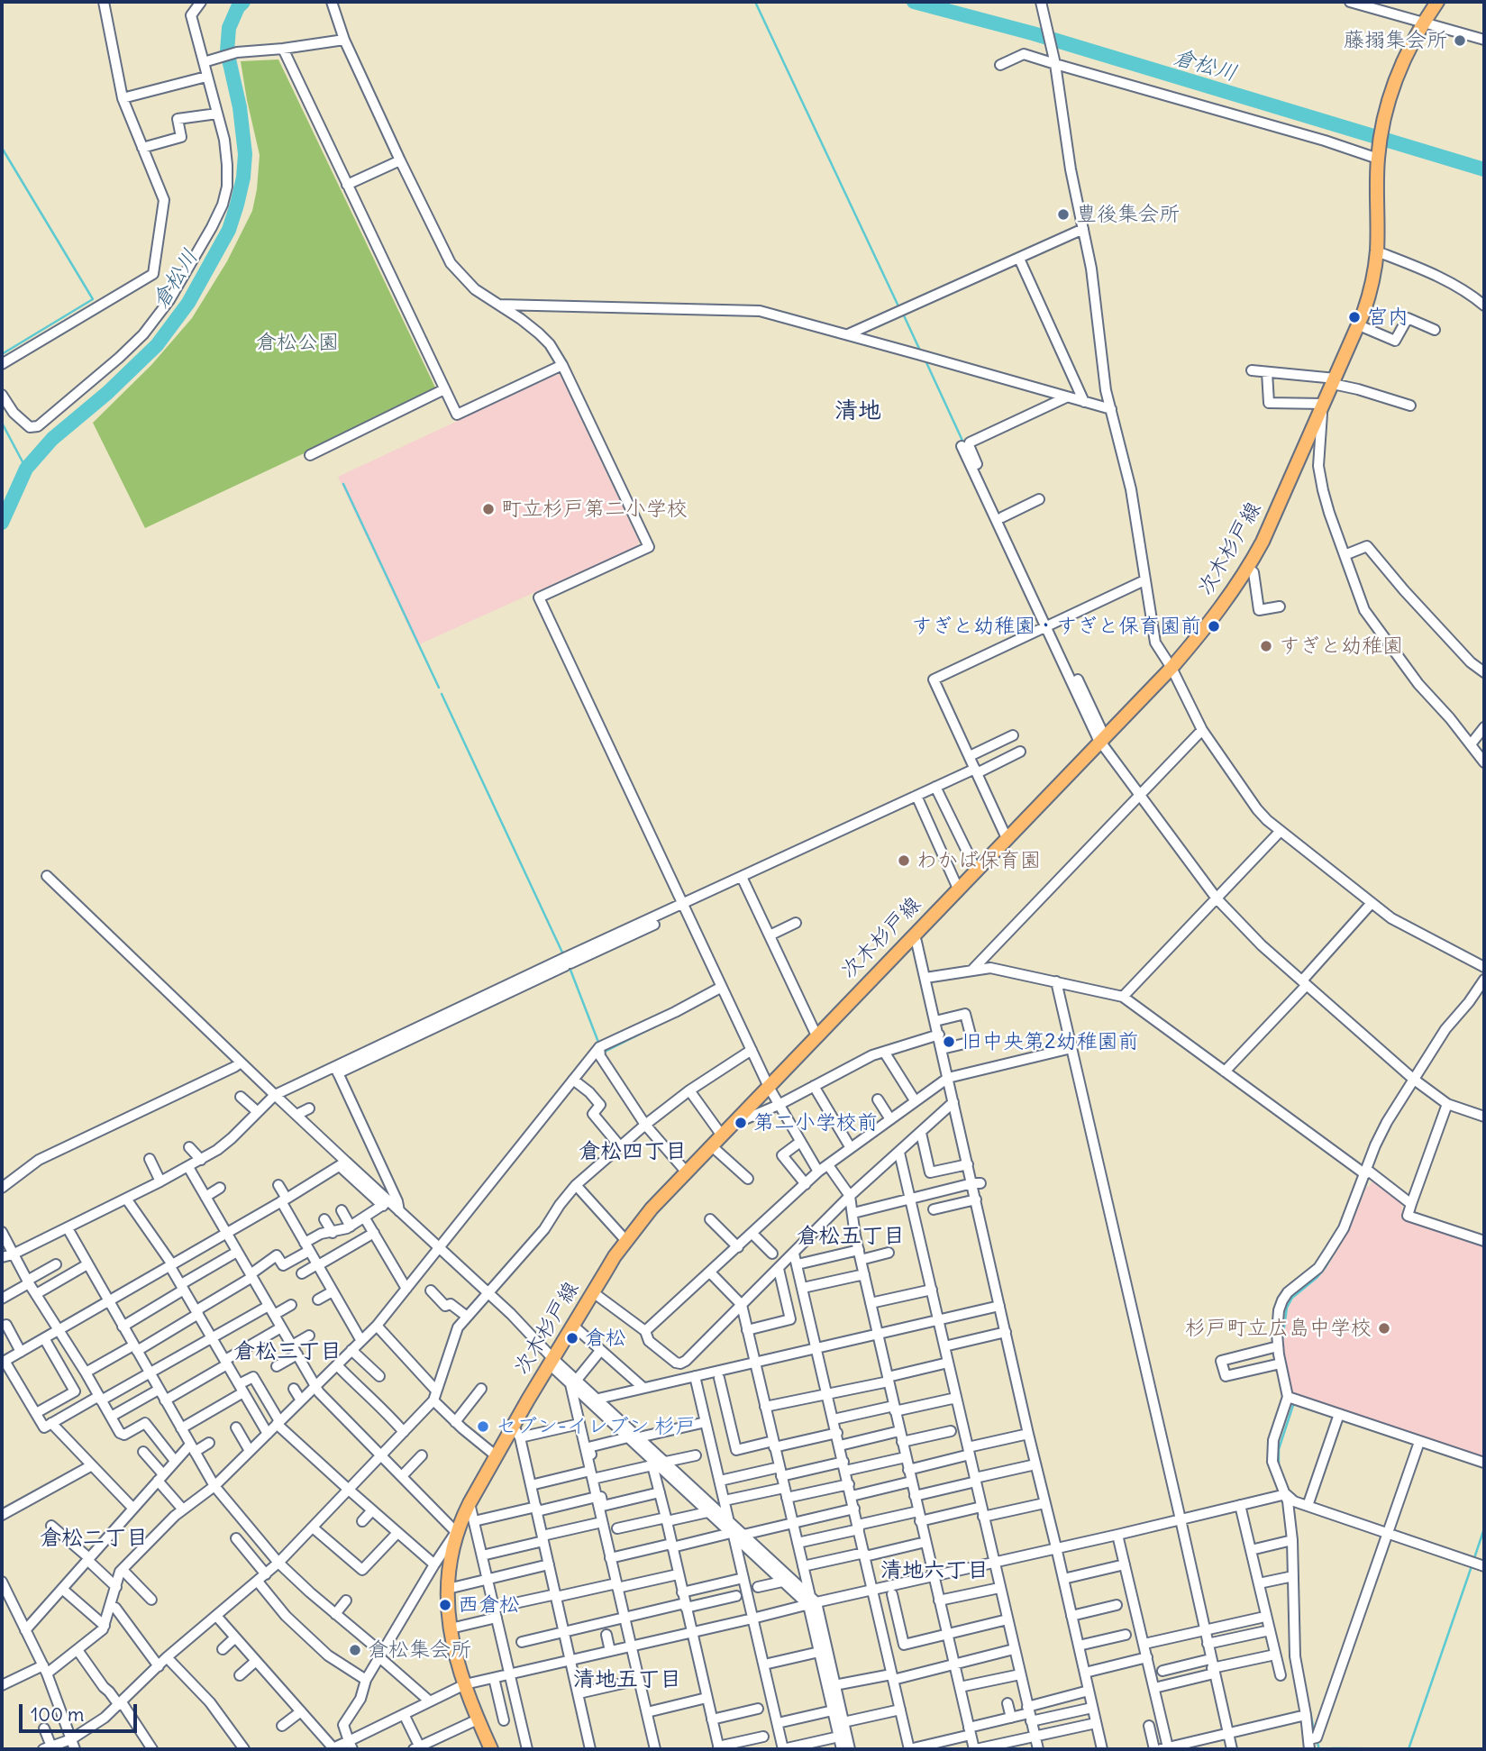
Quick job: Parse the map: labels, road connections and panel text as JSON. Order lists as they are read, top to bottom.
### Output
{
  "streets": {
    "main road": ["次木杉戸線"]
  },
  "districts": [
    "清地",
    "倉松四丁目",
    "倉松五丁目",
    "倉松三丁目",
    "倉松二丁目",
    "清地六丁目",
    "清地五丁目"
  ],
  "water": ["倉松川"],
  "parks": ["倉松公園"],
  "places": [
    "藤搦集会所",
    "豊後集会所",
    "宮内",
    "町立杉戸第二小学校",
    "すぎと幼稚園・すぎと保育園前",
    "すぎと幼稚園",
    "わかば保育園",
    "旧中央第2幼稚園前",
    "第二小学校前",
    "杉戸町立広島中学校",
    "倉松",
    "セブン-イレブン 杉戸",
    "西倉松",
    "倉松集会所"
  ],
  "scale_bar": "100 m"
}
